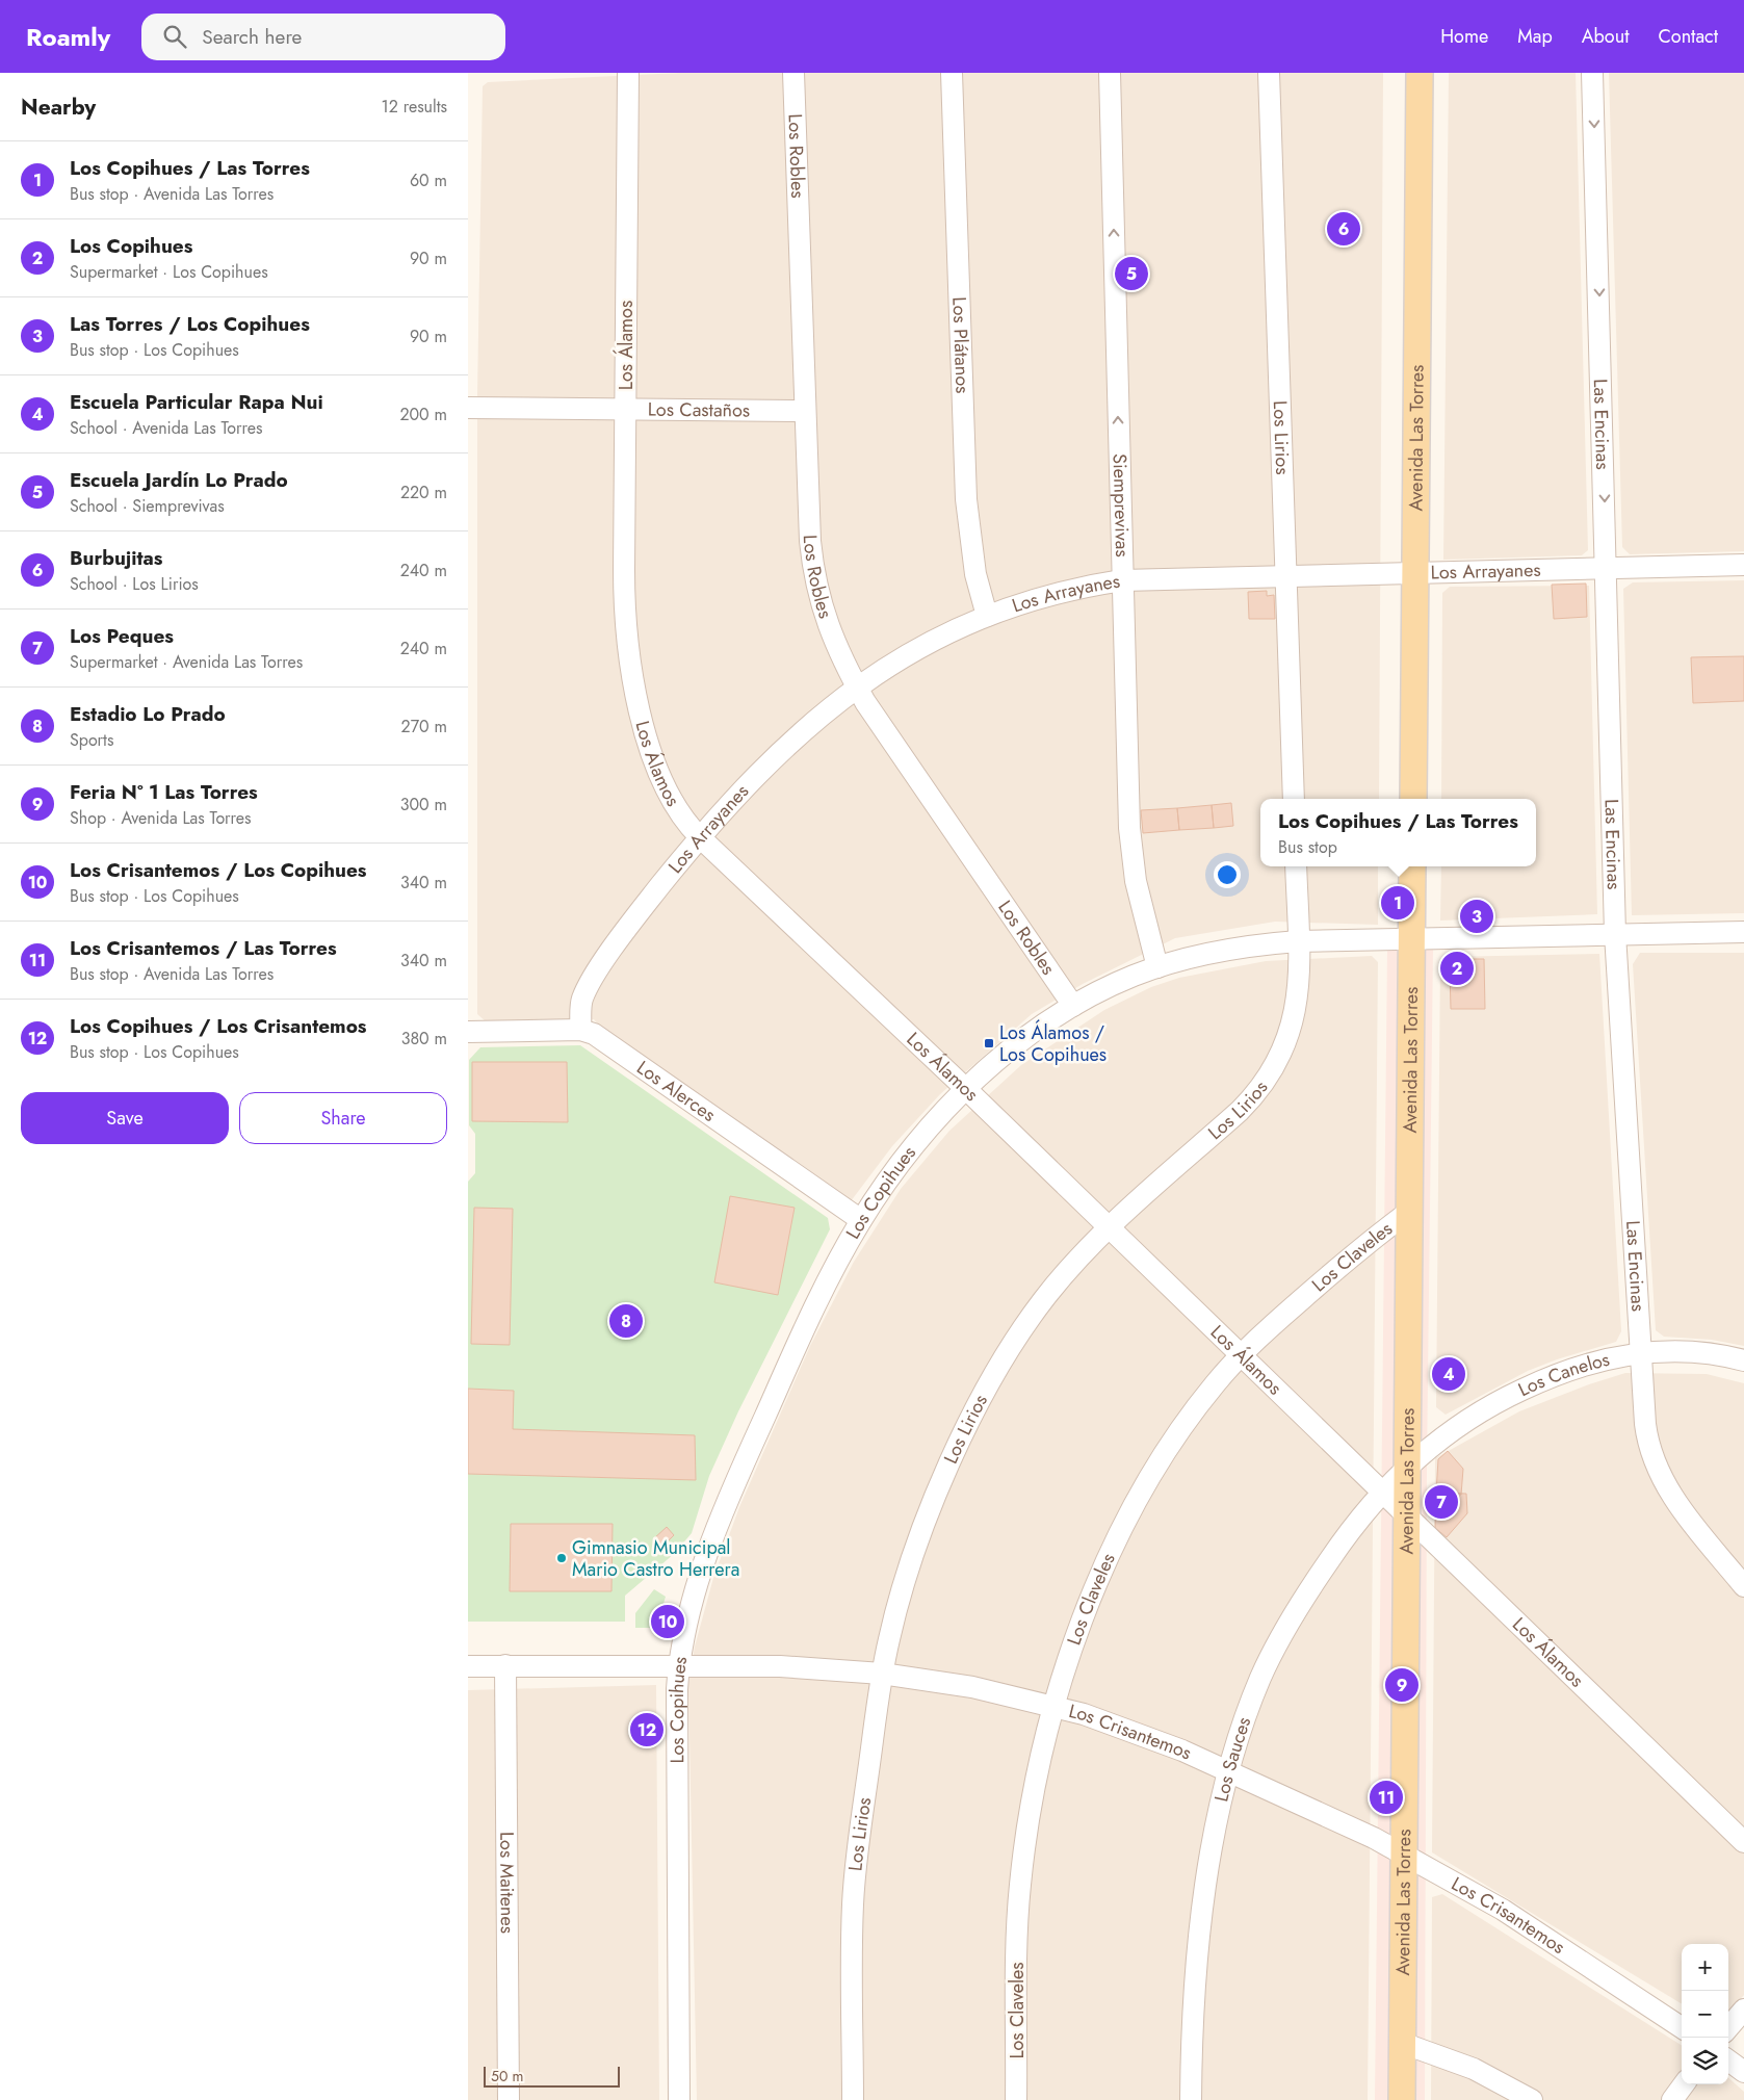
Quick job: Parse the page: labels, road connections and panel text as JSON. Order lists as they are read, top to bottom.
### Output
{
  "streets": {
    "main road": ["Avenida Las Torres"],
    "street": [
      "Los Robles",
      "Los Álamos",
      "Los Plátanos",
      "Los Castaños",
      "Las Encinas",
      "Los Lirios",
      "Siemprevivas",
      "Los Arrayanes",
      "Los Alerces",
      "Los Copihues",
      "Los Claveles",
      "Los Canelos",
      "Los Crisantemos",
      "Los Sauces",
      "Los Maitenes"
    ]
  },
  "crossings": [
    ["Los Robles", "Los Castaños"],
    ["Los Robles", "Los Arrayanes"],
    ["Los Robles", "Los Copihues"],
    ["Los Álamos", "Los Castaños"],
    ["Los Álamos", "Los Lirios"],
    ["Los Álamos", "Avenida Las Torres"],
    ["Los Álamos", "Los Arrayanes"],
    ["Los Álamos", "Los Copihues"],
    ["Los Álamos", "Los Claveles"],
    ["Los Álamos", "Los Sauces"],
    ["Los Plátanos", "Los Arrayanes"],
    ["Las Encinas", "Los Arrayanes"],
    ["Las Encinas", "Los Copihues"],
    ["Las Encinas", "Los Canelos"],
    ["Los Lirios", "Los Arrayanes"],
    ["Los Lirios", "Los Copihues"],
    ["Los Lirios", "Los Crisantemos"],
    ["Avenida Las Torres", "Los Arrayanes"],
    ["Avenida Las Torres", "Los Copihues"],
    ["Avenida Las Torres", "Los Claveles"],
    ["Avenida Las Torres", "Los Canelos"],
    ["Avenida Las Torres", "Los Crisantemos"],
    ["Avenida Las Torres", "Los Sauces"],
    ["Siemprevivas", "Los Arrayanes"],
    ["Siemprevivas", "Los Copihues"],
    ["Los Arrayanes", "Los Alerces"],
    ["Los Alerces", "Los Copihues"],
    ["Los Copihues", "Los Crisantemos"],
    ["Los Claveles", "Los Crisantemos"],
    ["Los Canelos", "Los Sauces"],
    ["Los Crisantemos", "Los Sauces"],
    ["Los Crisantemos", "Los Maitenes"]
  ],
  "one_way": ["Siemprevivas"],
  "places": {
    "transit": ["Los Álamos / Los Copihues"],
    "other": ["Gimnasio Municipal Mario Castro Herrera"]
  },
  "scale_bar": "50 m",
  "page": {
    "header": "Roamly",
    "search": "Search here",
    "nav": [
      "Home",
      "Map",
      "About",
      "Contact"
    ],
    "heading": ["Nearby", "12 results"],
    "list": [
      {
        "mark": "1",
        "name": "Los Copihues / Las Torres",
        "note": "Bus stop · Avenida Las Torres",
        "value": "60 m"
      },
      {
        "mark": "2",
        "name": "Los Copihues",
        "note": "Supermarket · Los Copihues",
        "value": "90 m"
      },
      {
        "mark": "3",
        "name": "Las Torres / Los Copihues",
        "note": "Bus stop · Los Copihues",
        "value": "90 m"
      },
      {
        "mark": "4",
        "name": "Escuela Particular Rapa Nui",
        "note": "School · Avenida Las Torres",
        "value": "200 m"
      },
      {
        "mark": "5",
        "name": "Escuela Jardín Lo Prado",
        "note": "School · Siemprevivas",
        "value": "220 m"
      },
      {
        "mark": "6",
        "name": "Burbujitas",
        "note": "School · Los Lirios",
        "value": "240 m"
      },
      {
        "mark": "7",
        "name": "Los Peques",
        "note": "Supermarket · Avenida Las Torres",
        "value": "240 m"
      },
      {
        "mark": "8",
        "name": "Estadio Lo Prado",
        "note": "Sports",
        "value": "270 m"
      },
      {
        "mark": "9",
        "name": "Feria Nº 1 Las Torres",
        "note": "Shop · Avenida Las Torres",
        "value": "300 m"
      },
      {
        "mark": "10",
        "name": "Los Crisantemos / Los Copihues",
        "note": "Bus stop · Los Copihues",
        "value": "340 m"
      },
      {
        "mark": "11",
        "name": "Los Crisantemos / Las Torres",
        "note": "Bus stop · Avenida Las Torres",
        "value": "340 m"
      },
      {
        "mark": "12",
        "name": "Los Copihues / Los Crisantemos",
        "note": "Bus stop · Los Copihues",
        "value": "380 m"
      }
    ],
    "pins": [
      "6",
      "5",
      "1",
      "3",
      "2",
      "8",
      "4",
      "7",
      "10",
      "9",
      "12",
      "11"
    ],
    "popup": ["Los Copihues / Las Torres", "Bus stop"],
    "buttons": ["Save", "Share"],
    "map_buttons": ["+", "−"],
    "scale": "50 m"
  }
}
